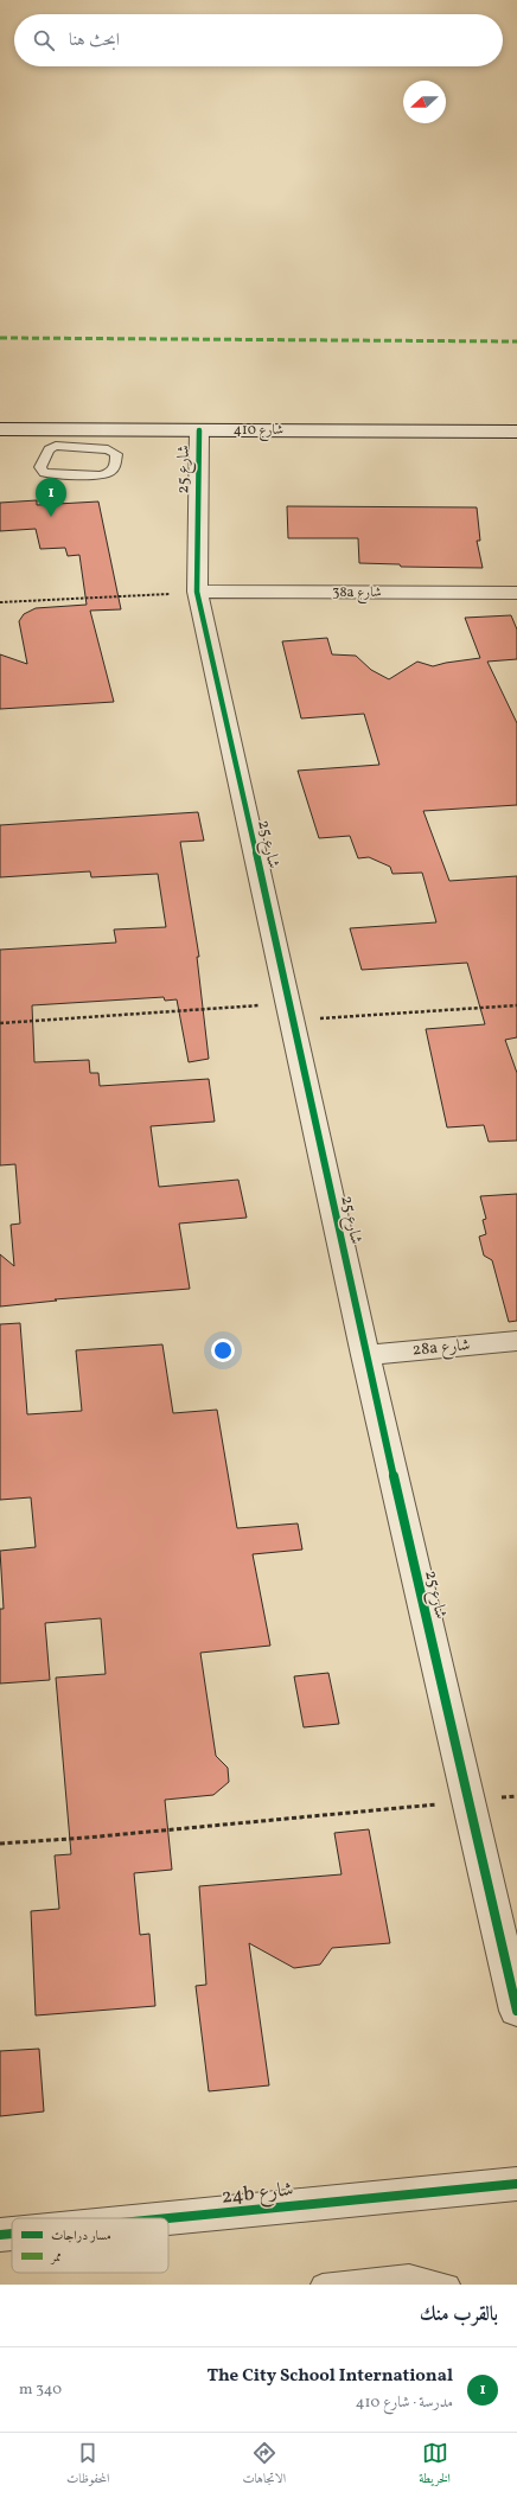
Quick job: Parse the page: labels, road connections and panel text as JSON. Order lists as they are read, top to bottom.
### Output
{
  "streets": {
    "street": [
      "شارع 410",
      "شارع 25",
      "38a شارع",
      "28a شارع",
      "24b شارع"
    ]
  },
  "crossings": [
    ["شارع 410", "شارع 25"],
    ["شارع 25", "38a شارع"],
    ["شارع 25", "28a شارع"]
  ],
  "legend": ["مسار دراجات", "ممر"],
  "north": "left",
  "page": {
    "search": "ابحث هنا",
    "pins": "1",
    "heading": "بالقرب منك",
    "list": [
      {
        "mark": "1",
        "name": "The City School International",
        "note": "مدرسة · شارع 410",
        "value": "340 m"
      }
    ],
    "nav": ["الخريطة", "الاتجاهات", "المحفوظات"]
  }
}
